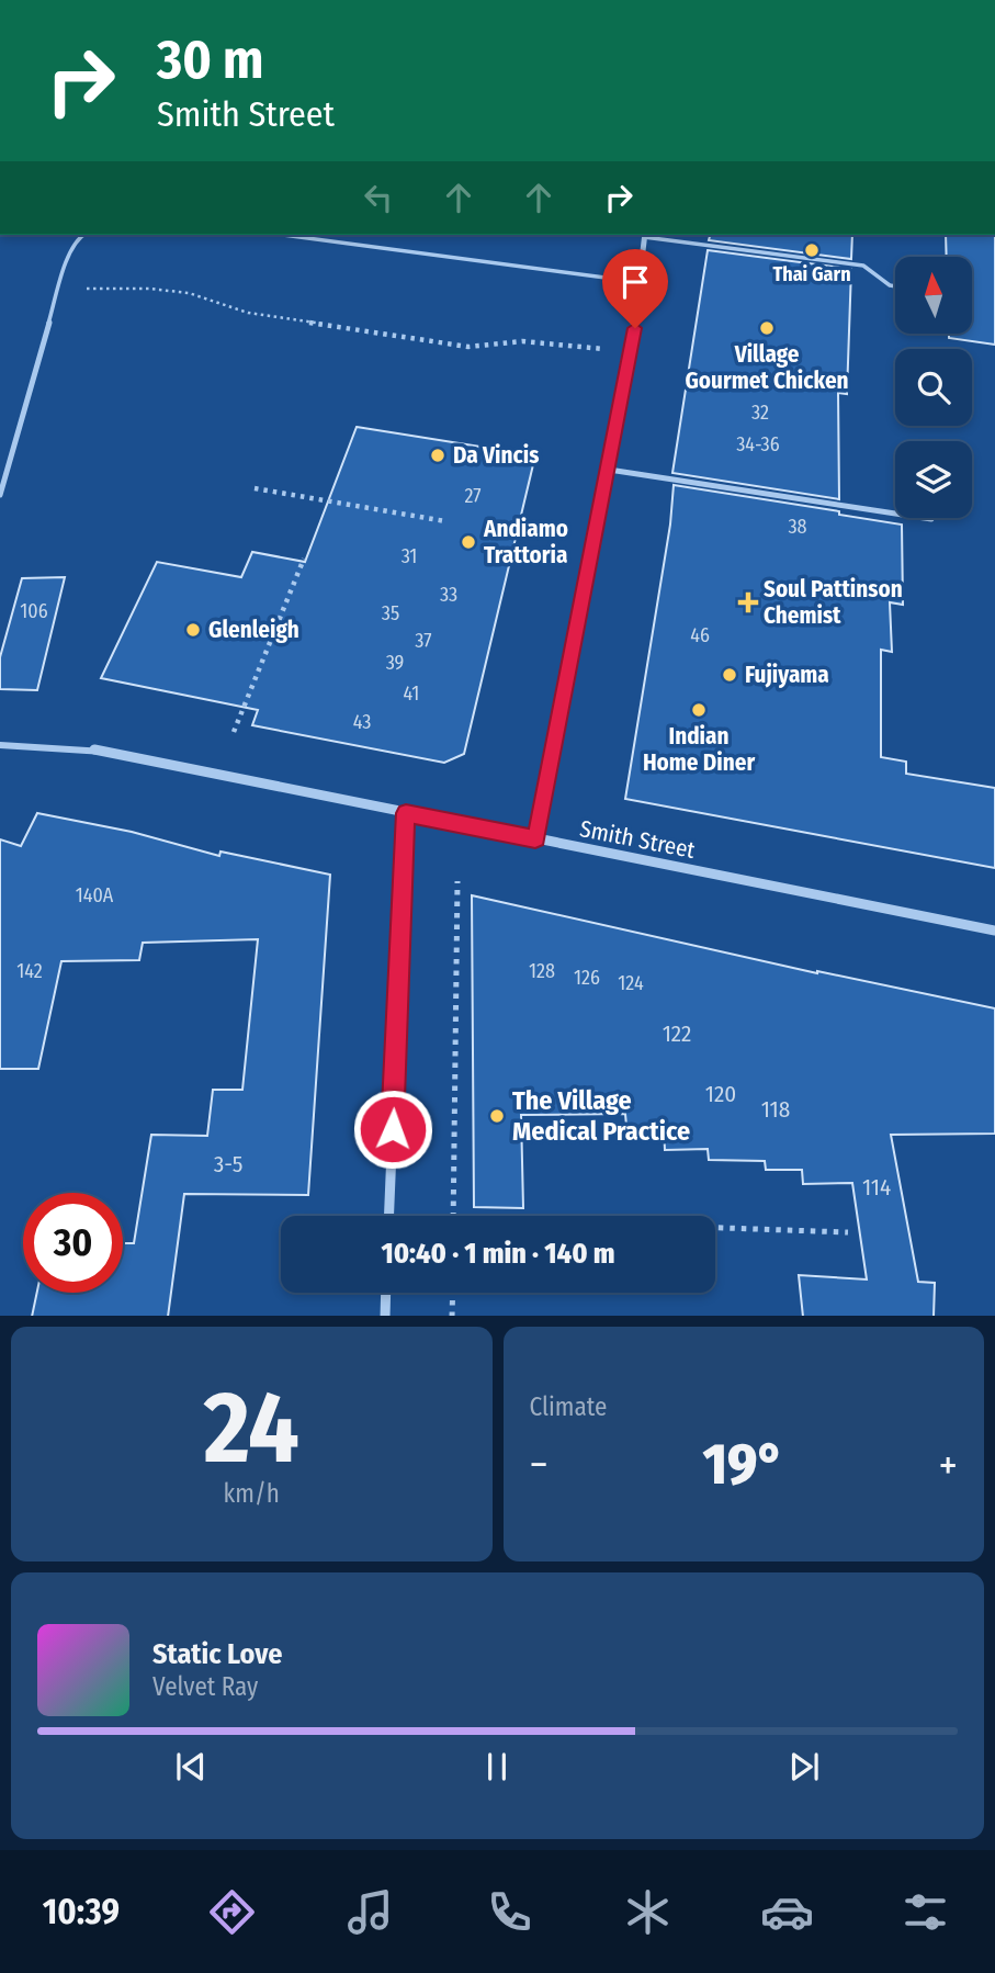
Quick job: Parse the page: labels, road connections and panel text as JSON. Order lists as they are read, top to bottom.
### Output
{
  "streets": {
    "street": ["Smith Street"]
  },
  "places": {
    "other": [
      "Thai Garn",
      "Village Gourmet Chicken",
      "Da Vincis",
      "Andiamo Trattoria",
      "Glenleigh",
      "Fujiyama",
      "Indian Home Diner",
      "The Village Medical Practice"
    ],
    "health": ["Soul Pattinson Chemist"]
  },
  "house_numbers": [
    "32",
    "34-36",
    "27",
    "38",
    "31",
    "33",
    "106",
    "35",
    "46",
    "37",
    "39",
    "41",
    "43",
    "140A",
    "142",
    "128",
    "126",
    "124",
    "122",
    "120",
    "118",
    "3-5",
    "114"
  ],
  "north": "top",
  "page": {
    "turn": ["30 m", "Smith Street"],
    "limit": "30",
    "trip": "10:40 · 1 min · 140 m",
    "tile": [
      ["24", "km/h"],
      "Climate"
    ],
    "heat": ["−", "19°", "+"],
    "song": ["Static Love", "Velvet Ray"],
    "tabs": "10:39"
  }
}
